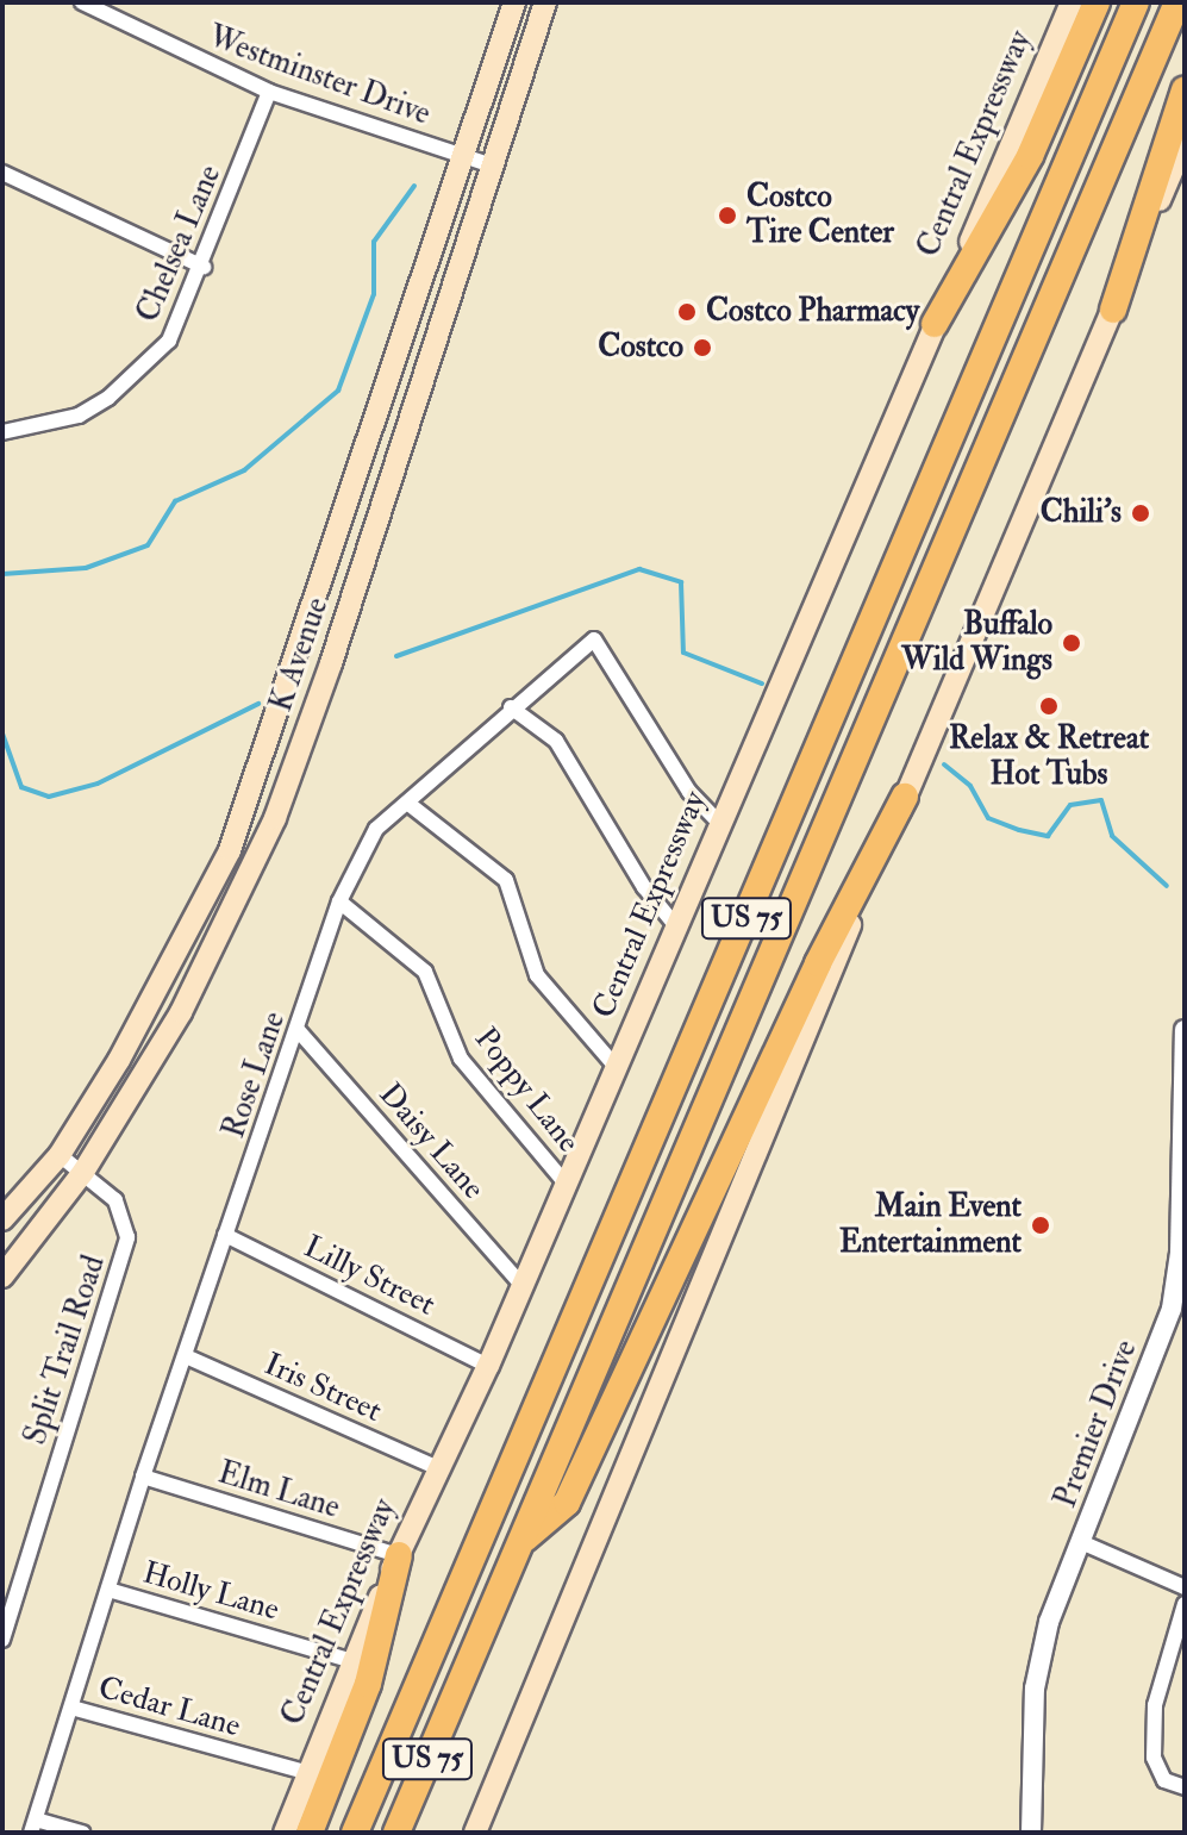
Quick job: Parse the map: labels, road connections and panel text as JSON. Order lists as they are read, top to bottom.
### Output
{
  "streets": {
    "highway": ["US 75"],
    "main road": ["Central Expressway", "K Avenue"],
    "street": [
      "Westminster Drive",
      "Chelsea Lane",
      "Rose Lane",
      "Poppy Lane",
      "Daisy Lane",
      "Lilly Street",
      "Split Trail Road",
      "Iris Street",
      "Premier Drive",
      "Elm Lane",
      "Holly Lane",
      "Cedar Lane"
    ]
  },
  "crossings": [
    ["Westminster Drive", "Chelsea Lane"],
    ["Westminster Drive", "K Avenue"],
    ["Central Expressway", "Rose Lane"],
    ["Central Expressway", "Poppy Lane"],
    ["Central Expressway", "Daisy Lane"],
    ["Central Expressway", "Lilly Street"],
    ["Central Expressway", "Iris Street"],
    ["Central Expressway", "Elm Lane"],
    ["Central Expressway", "Holly Lane"],
    ["Central Expressway", "Cedar Lane"],
    ["K Avenue", "Split Trail Road"],
    ["Rose Lane", "Poppy Lane"],
    ["Rose Lane", "Daisy Lane"],
    ["Rose Lane", "Lilly Street"],
    ["Rose Lane", "Iris Street"],
    ["Rose Lane", "Elm Lane"],
    ["Rose Lane", "Holly Lane"],
    ["Rose Lane", "Cedar Lane"]
  ],
  "places": [
    "Costco Tire Center",
    "Costco Pharmacy",
    "Costco",
    "Chili's",
    "Buffalo Wild Wings",
    "Relax & Retreat Hot Tubs",
    "Main Event Entertainment"
  ]
}
